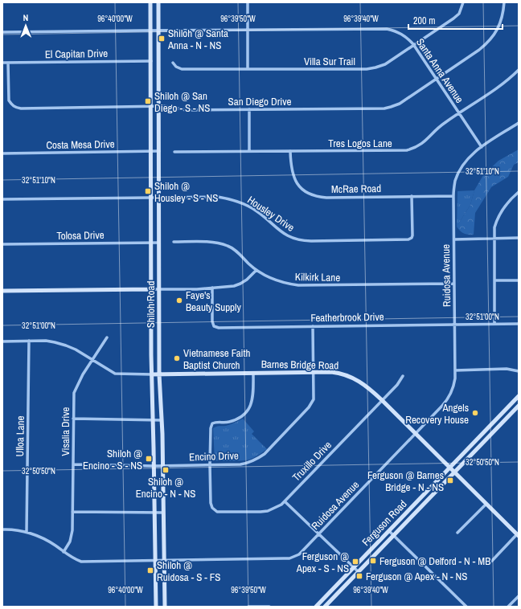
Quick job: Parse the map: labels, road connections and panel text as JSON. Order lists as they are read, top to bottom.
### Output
{
  "streets": {
    "main road": ["Shiloh Road", "Barnes Bridge Road", "Ferguson Road"],
    "street": [
      "El Capitan Drive",
      "Villa Sur Trail",
      "Santa Anna Avenue",
      "San Diego Drive",
      "Tres Logos Lane",
      "Costa Mesa Drive",
      "McRae Road",
      "Housley Drive",
      "Tolosa Drive",
      "Ruidosa Avenue",
      "Kilkirk Lane",
      "Featherbrook Drive",
      "Visalia Drive",
      "Ulloa Lane",
      "Encino Drive",
      "Truxillo Drive"
    ]
  },
  "crossings": [
    ["El Capitan Drive", "San Diego Drive"],
    ["El Capitan Drive", "Shiloh Road"],
    ["Villa Sur Trail", "Santa Anna Avenue"],
    ["Santa Anna Avenue", "San Diego Drive"],
    ["Santa Anna Avenue", "Tres Logos Lane"],
    ["Santa Anna Avenue", "Ruidosa Avenue"],
    ["Santa Anna Avenue", "Shiloh Road"],
    ["San Diego Drive", "Shiloh Road"],
    ["Tres Logos Lane", "McRae Road"],
    ["Costa Mesa Drive", "Shiloh Road"],
    ["McRae Road", "Housley Drive"],
    ["McRae Road", "Ruidosa Avenue"],
    ["Housley Drive", "Shiloh Road"],
    ["Tolosa Drive", "Shiloh Road"],
    ["Ruidosa Avenue", "Kilkirk Lane"],
    ["Ruidosa Avenue", "Shiloh Road"],
    ["Ruidosa Avenue", "Featherbrook Drive"],
    ["Ruidosa Avenue", "Barnes Bridge Road"],
    ["Ruidosa Avenue", "Visalia Drive"],
    ["Ruidosa Avenue", "Ulloa Lane"],
    ["Shiloh Road", "Barnes Bridge Road"],
    ["Shiloh Road", "Encino Drive"],
    ["Featherbrook Drive", "Encino Drive"],
    ["Barnes Bridge Road", "Encino Drive"],
    ["Barnes Bridge Road", "Truxillo Drive"],
    ["Barnes Bridge Road", "Ferguson Road"],
    ["Visalia Drive", "Encino Drive"],
    ["Encino Drive", "Truxillo Drive"]
  ],
  "places": {
    "transit": [
      "Shiloh @ Santa Anna - N - NS",
      "Shiloh @ San Diego - S - NS",
      "Shiloh @ Housley - S - NS",
      "Shiloh @ Encino - S - NS",
      "Shiloh @ Encino - N - NS",
      "Ferguson @ Barnes Bridge - N - NS",
      "Ferguson @ Delford - N - MB",
      "Ferguson @ Apex - S - NS",
      "Shiloh @ Ruidosa - S - FS",
      "Ferguson @ Apex - N - NS"
    ],
    "other": ["Faye's Beauty Supply", "Vietnamese Faith Baptist Church", "Angels Recovery House"]
  },
  "scale_bar": "200 m",
  "north": "top",
  "coordinates": [
    "96°40'00\"W",
    "96°39'50\"W",
    "96°39'40\"W",
    "32°51'10\"N",
    "32°51'00\"N",
    "32°50'50\"N"
  ]
}
